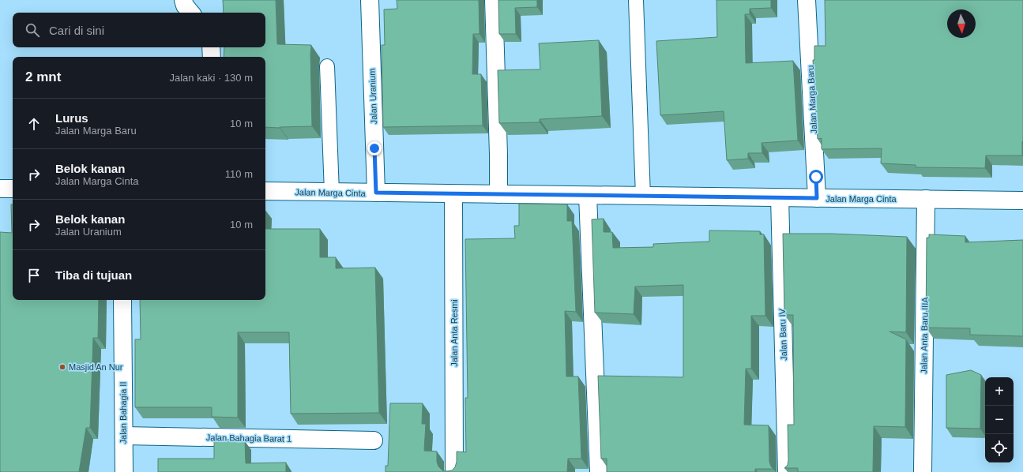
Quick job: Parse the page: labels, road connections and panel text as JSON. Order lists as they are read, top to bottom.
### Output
{
  "streets": {
    "street": [
      "Jalan Uranium",
      "Jalan Marga Baru",
      "Jalan Marga Cinta",
      "Jalan Anta Resmi",
      "Jalan Baru IV",
      "Jalan Anta Baru IIIA",
      "Jalan Bahagia II",
      "Jalan Bahagia Barat 1"
    ]
  },
  "crossings": [
    ["Jalan Uranium", "Jalan Marga Cinta"],
    ["Jalan Marga Baru", "Jalan Marga Cinta"],
    ["Jalan Marga Cinta", "Jalan Anta Resmi"],
    ["Jalan Marga Cinta", "Jalan Baru IV"],
    ["Jalan Marga Cinta", "Jalan Anta Baru IIIA"],
    ["Jalan Bahagia II", "Jalan Bahagia Barat 1"]
  ],
  "places": ["Masjid An Nur"],
  "north": "bottom",
  "page": {
    "search": "Cari di sini",
    "heading": ["2 mnt", "Jalan kaki · 130 m"],
    "list": [
      ["Lurus", "Jalan Marga Baru", "10 m"],
      ["Belok kanan", "Jalan Marga Cinta", "110 m"],
      ["Belok kanan", "Jalan Uranium", "10 m"],
      "Tiba di tujuan"
    ],
    "map_buttons": ["+", "−"]
  }
}
